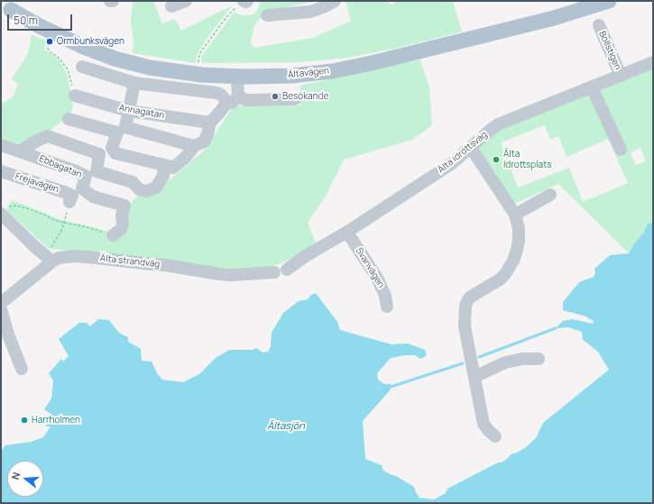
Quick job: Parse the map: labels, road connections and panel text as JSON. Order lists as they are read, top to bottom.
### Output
{
  "streets": {
    "main road": ["Ältavägen"],
    "street": [
      "Bollstigen",
      "Annagatan",
      "Älta idrottsväg",
      "Ebbagatan",
      "Frejavägen",
      "Älta strandväg",
      "Svanvägen"
    ]
  },
  "crossings": [
    ["Bollstigen", "Älta idrottsväg"],
    ["Älta idrottsväg", "Älta strandväg"],
    ["Älta idrottsväg", "Svanvägen"]
  ],
  "water": ["Ältasjön"],
  "places": [
    "Ormbunksvägen",
    "Besökande",
    "Älta Idrottsplats",
    "Harrholmen"
  ],
  "scale_bar": "50 m",
  "north": "left"
}
